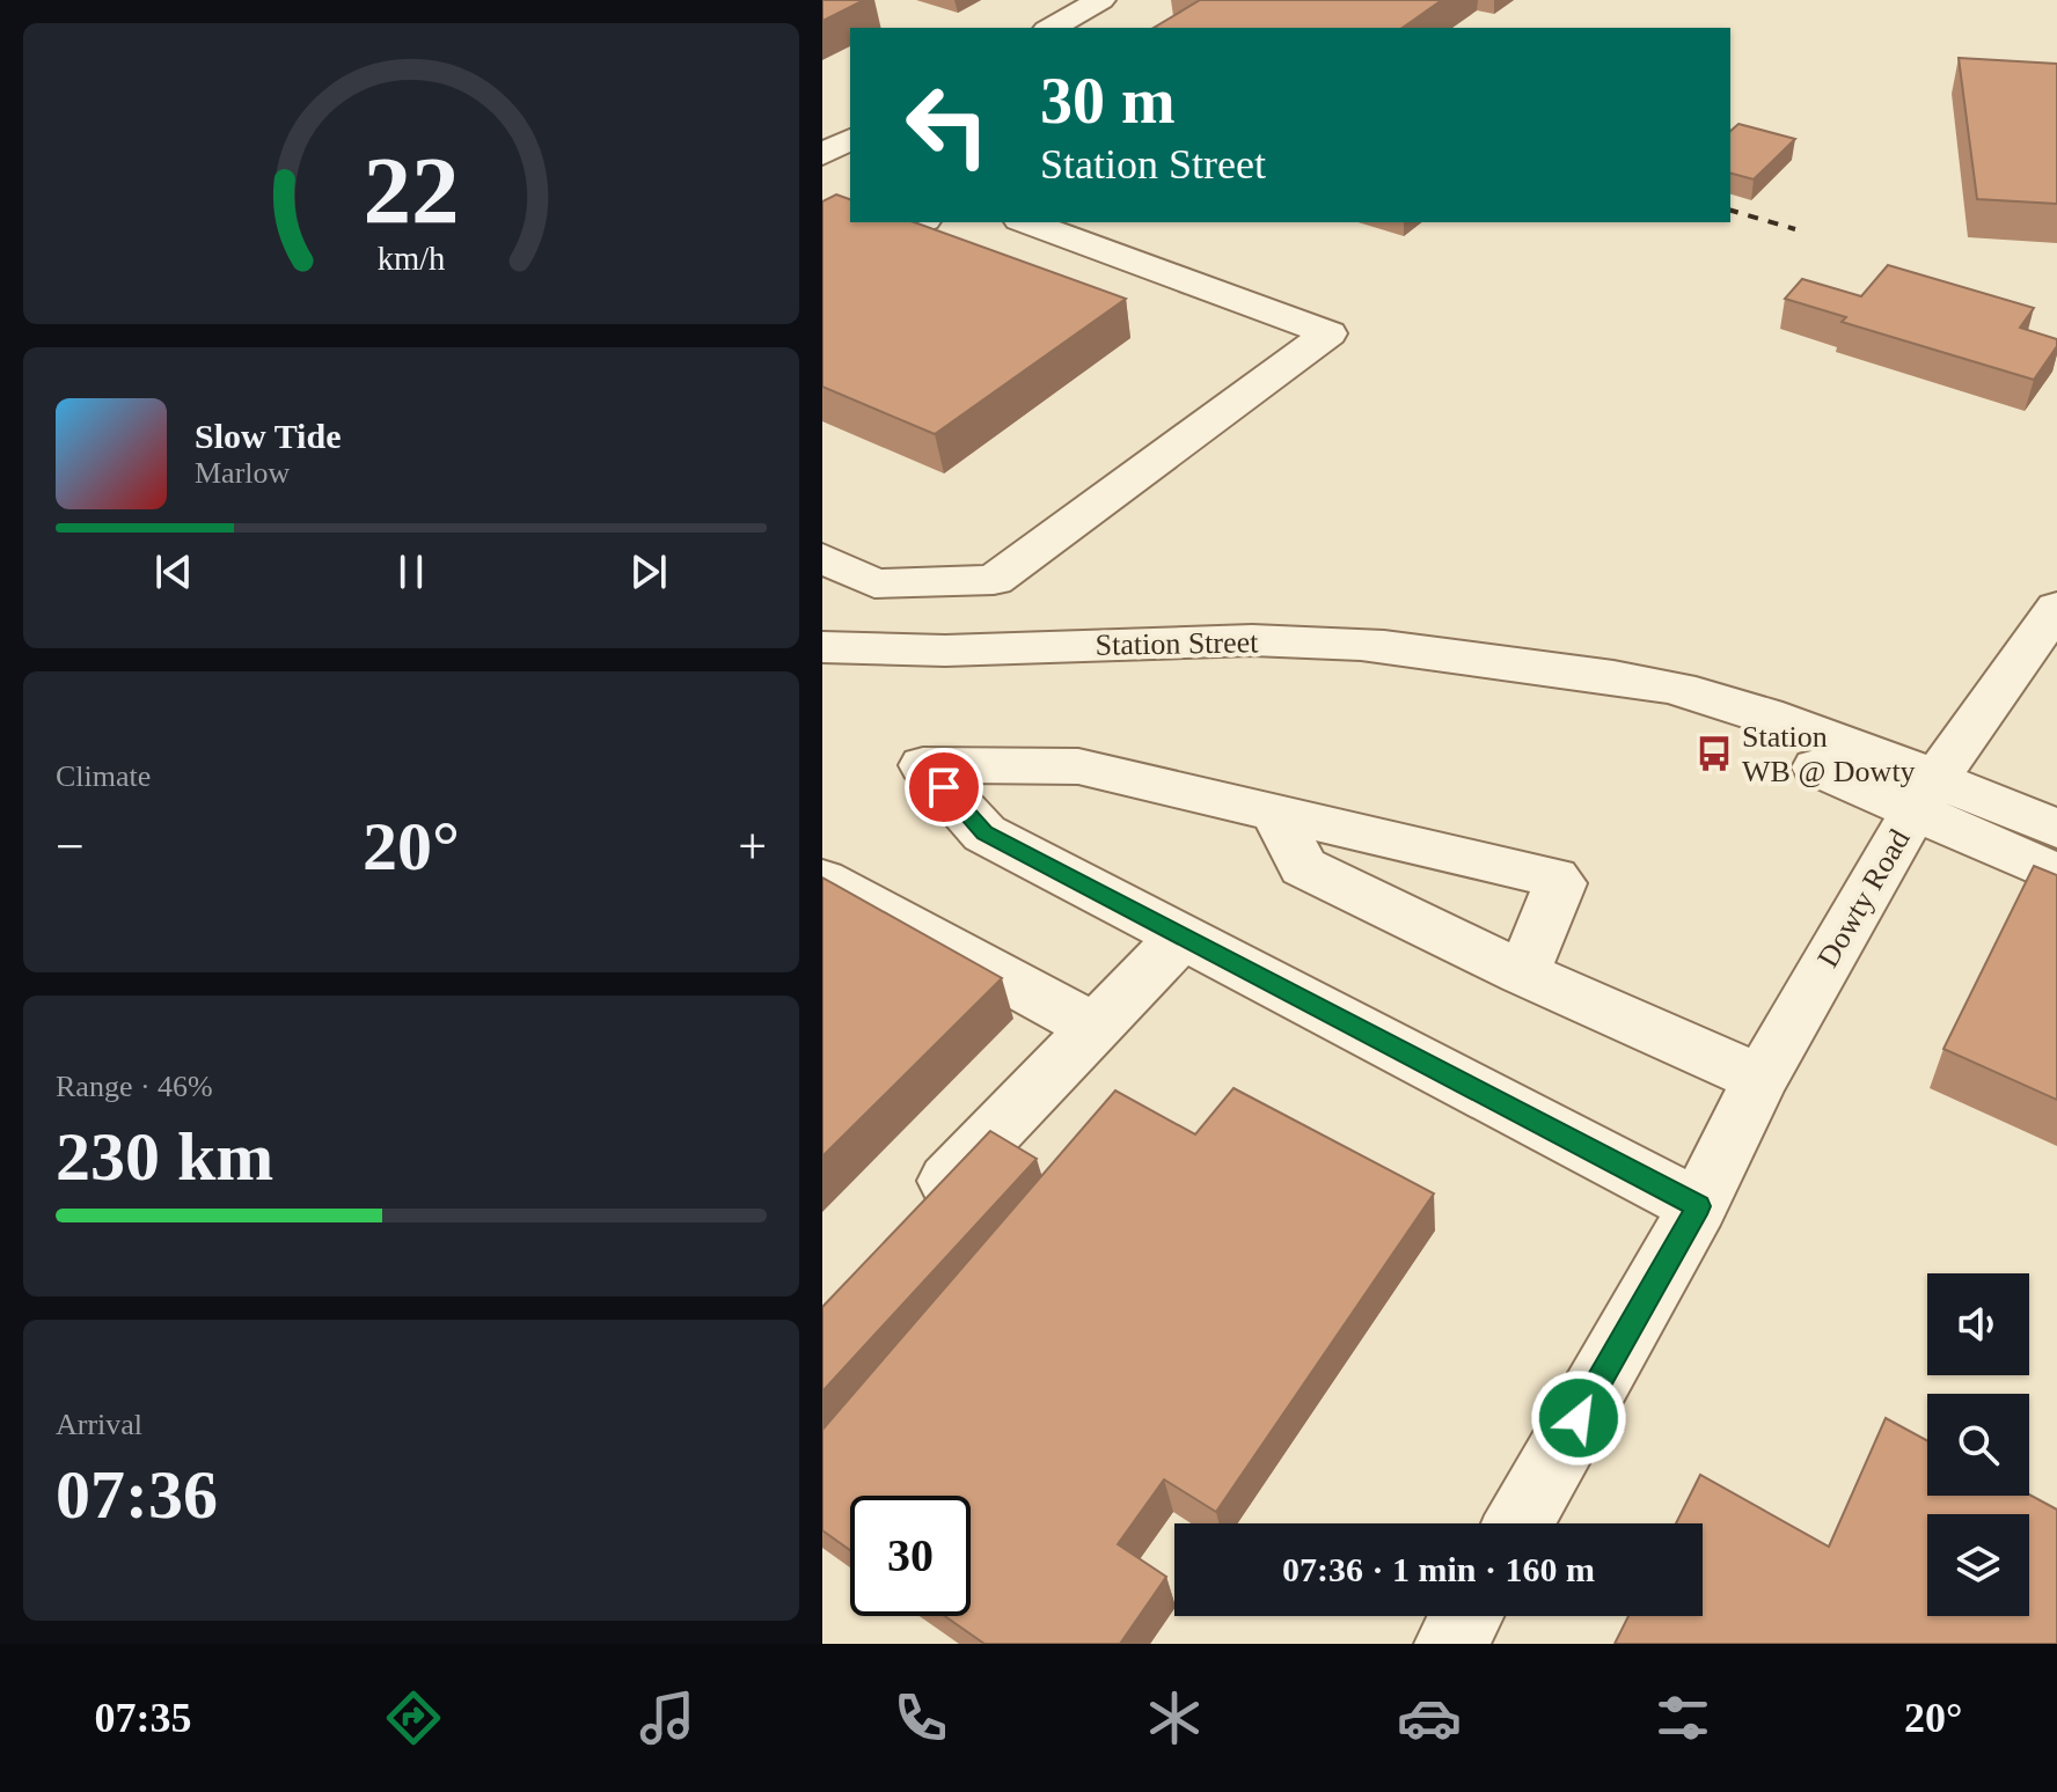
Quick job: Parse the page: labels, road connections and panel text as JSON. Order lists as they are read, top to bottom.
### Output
{
  "streets": {
    "street": ["Station Street", "Dowty Road"]
  },
  "crossings": [
    ["Station Street", "Dowty Road"]
  ],
  "places": {
    "bus stop": ["Station WB @ Dowty"]
  },
  "page": {
    "turn": ["30 m", "Station Street"],
    "song": ["Slow Tide", "Marlow"],
    "tile": [
      "Climate",
      ["Range · 46%", "230 km"],
      ["Arrival", "07:36"]
    ],
    "heat": ["−", "20°", "+"],
    "limit": "30",
    "trip": "07:36 · 1 min · 160 m",
    "tabs": ["07:35", "20°"],
    "gauge": ["22", "km/h"]
  }
}
